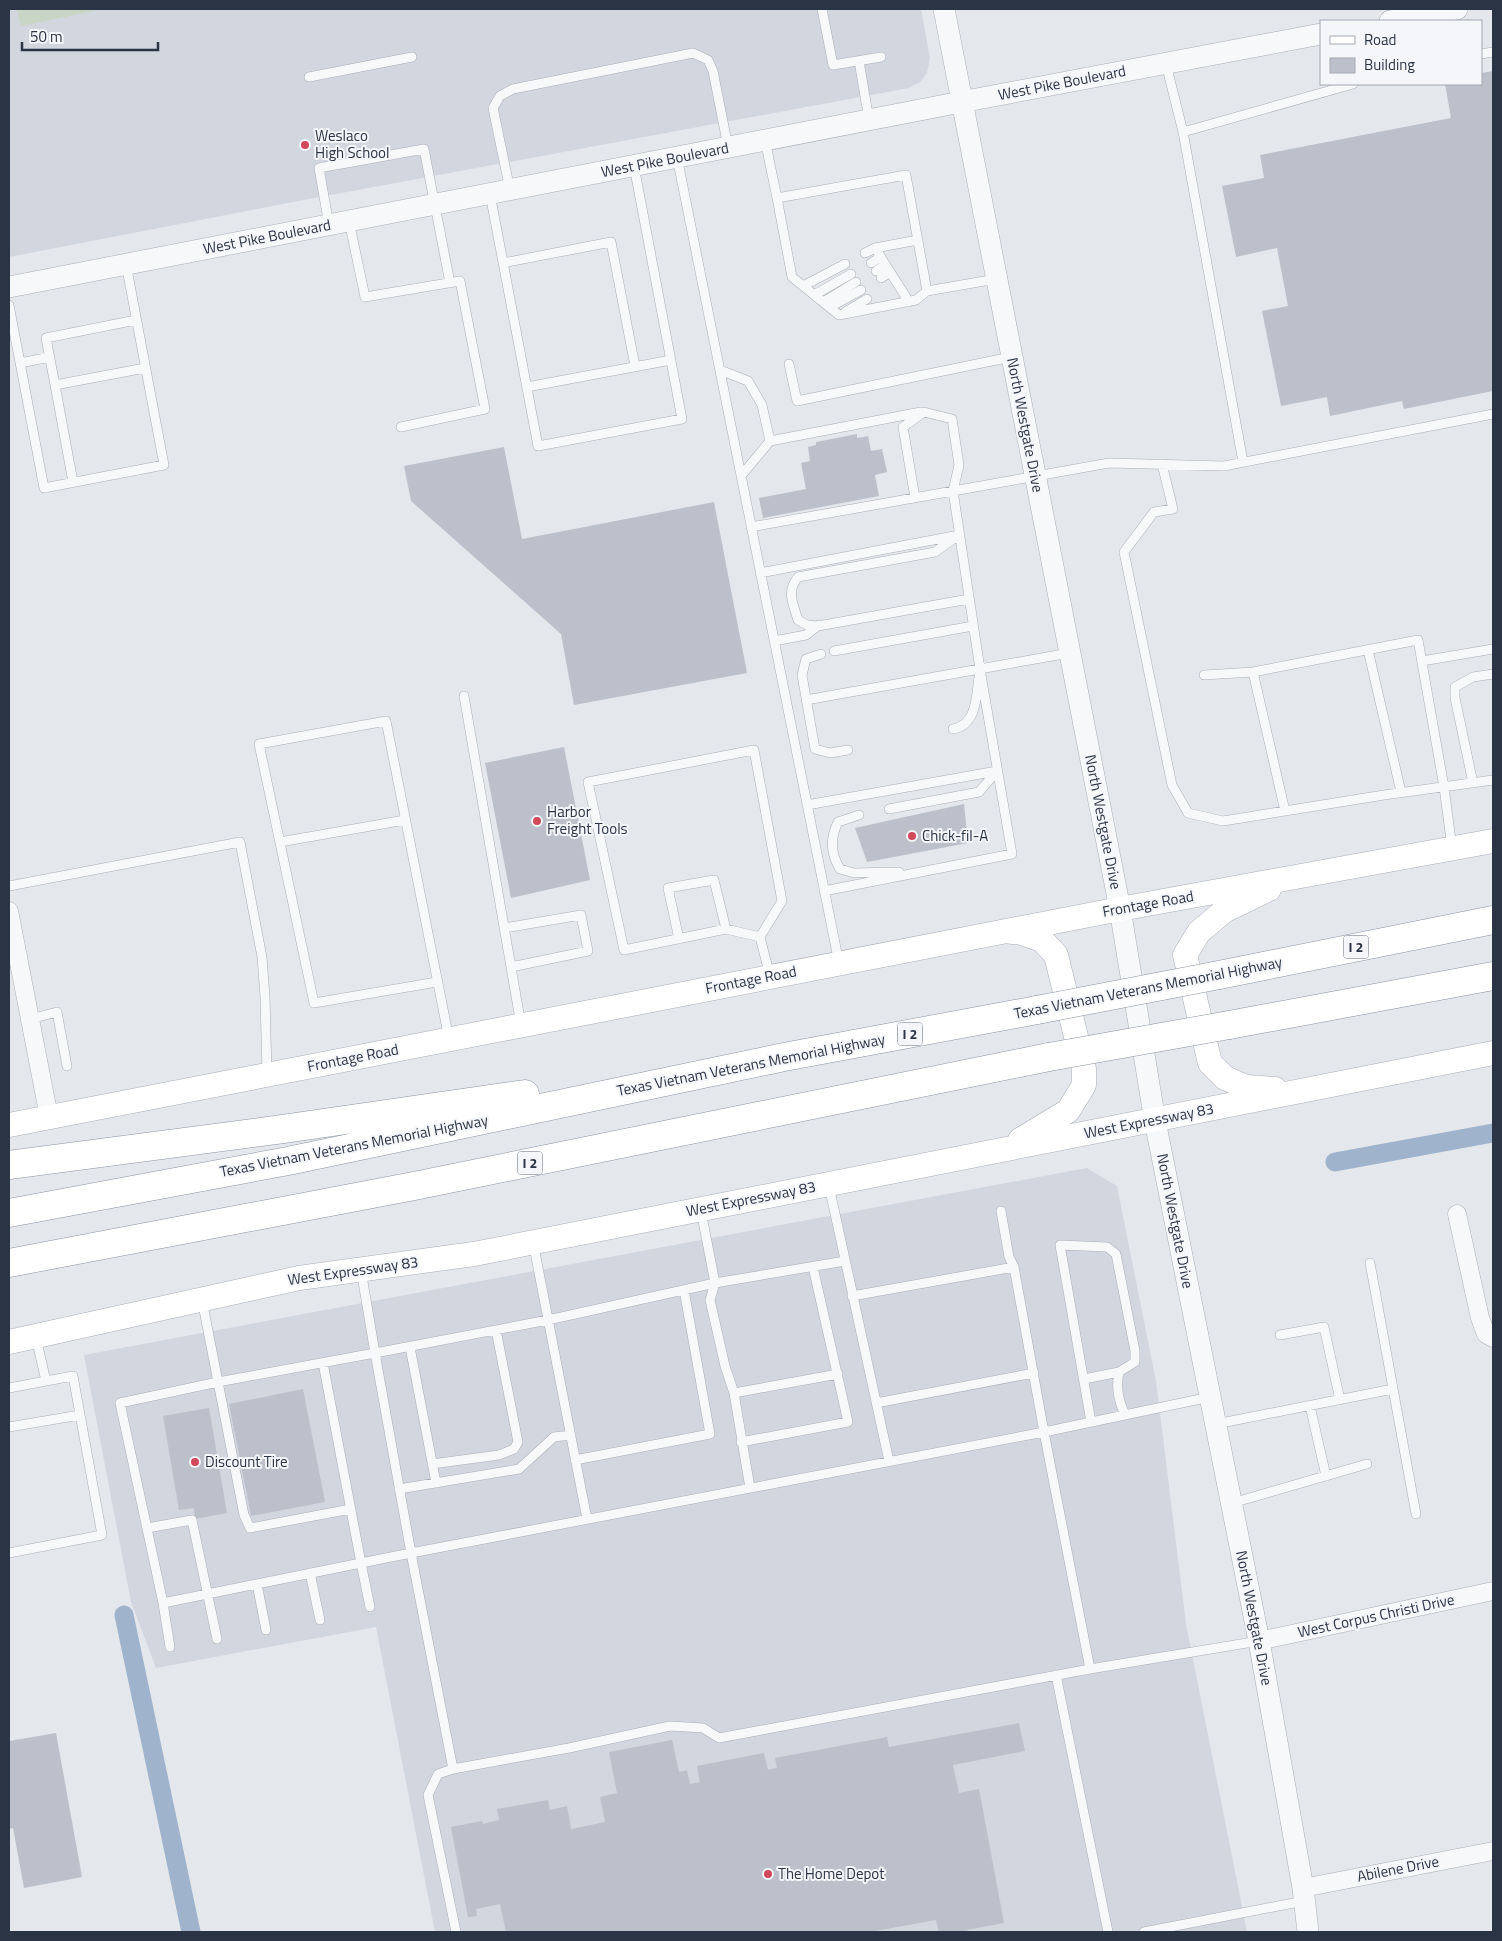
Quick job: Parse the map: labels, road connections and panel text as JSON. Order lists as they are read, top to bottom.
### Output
{
  "streets": {
    "highway": ["I 2", "Texas Vietnam Veterans Memorial Highway"],
    "main road": ["Frontage Road", "West Expressway 83"],
    "street": [
      "West Pike Boulevard",
      "North Westgate Drive",
      "West Corpus Christi Drive",
      "Abilene Drive"
    ]
  },
  "crossings": [
    ["West Pike Boulevard", "North Westgate Drive"],
    ["North Westgate Drive", "Frontage Road"],
    ["North Westgate Drive", "West Expressway 83"],
    ["North Westgate Drive", "West Corpus Christi Drive"],
    ["North Westgate Drive", "Abilene Drive"]
  ],
  "places": [
    "Weslaco High School",
    "Harbor Freight Tools",
    "Chick-fil-A",
    "Discount Tire",
    "The Home Depot"
  ],
  "legend": ["Road", "Building"],
  "scale_bar": "50 m"
}
